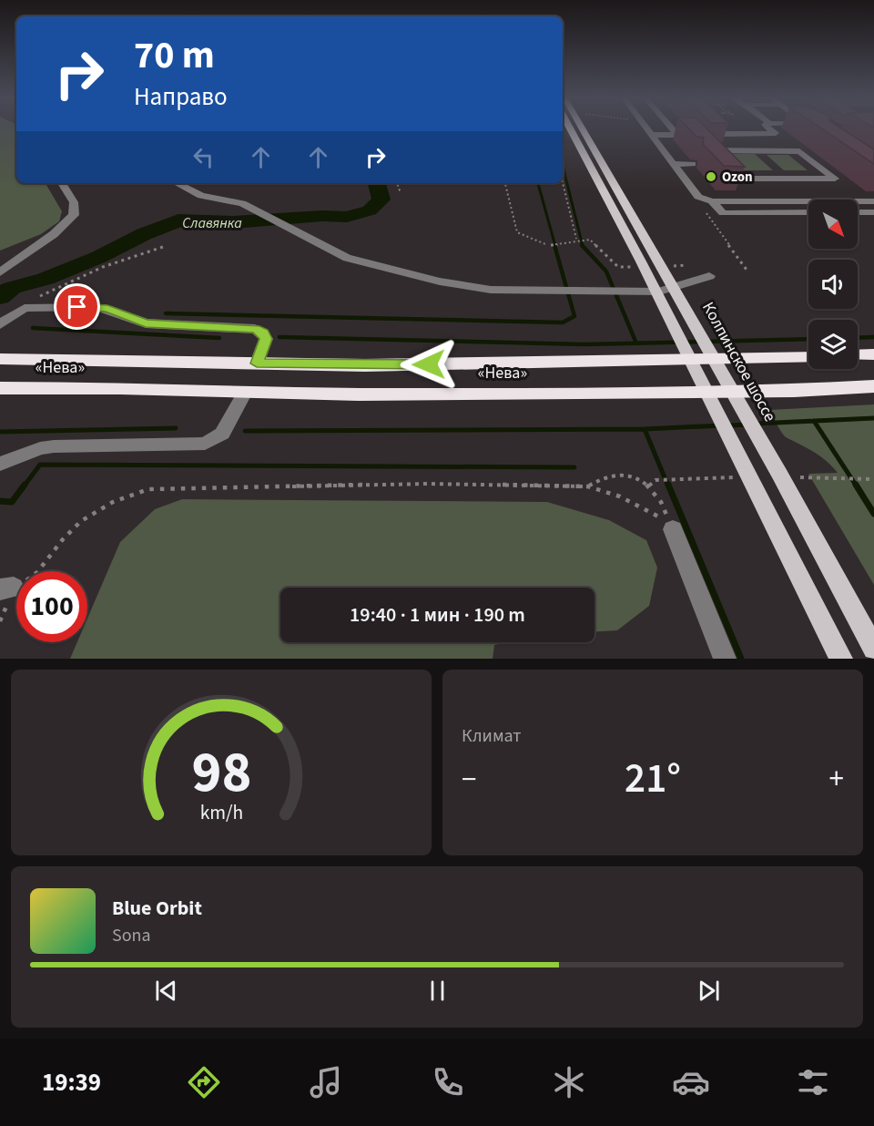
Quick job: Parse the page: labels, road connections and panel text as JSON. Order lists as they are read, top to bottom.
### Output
{
  "streets": {
    "highway": ["«Нева»"],
    "main road": ["Колпинское шоссе"]
  },
  "water": ["Славянка"],
  "places": ["Ozon"],
  "north": "bottom right",
  "page": {
    "turn": ["70 m", "Направо"],
    "limit": "100",
    "trip": "19:40 · 1 мин · 190 m",
    "tile": "Климат",
    "heat": ["−", "21°", "+"],
    "song": ["Blue Orbit", "Sona"],
    "tabs": "19:39",
    "gauge": ["98", "km/h"]
  }
}
